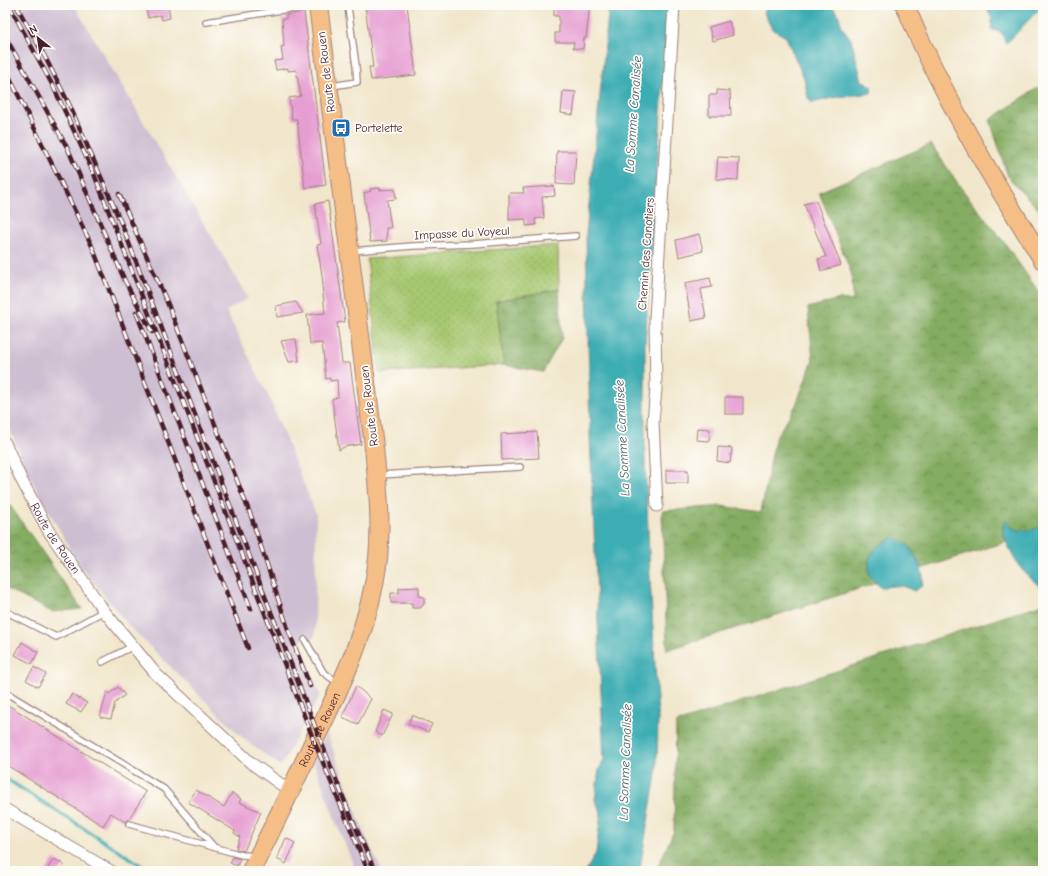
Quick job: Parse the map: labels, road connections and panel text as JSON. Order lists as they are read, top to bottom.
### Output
{
  "streets": {
    "main road": ["Route de Rouen"],
    "street": ["Chemin des Canotiers"],
    "lane": ["Impasse du Voyeul"]
  },
  "crossings": [
    ["Route de Rouen", "Impasse du Voyeul"]
  ],
  "water": ["La Somme Canalisée"],
  "places": {
    "bus stop": ["Portelette"]
  },
  "north": "top left"
}
